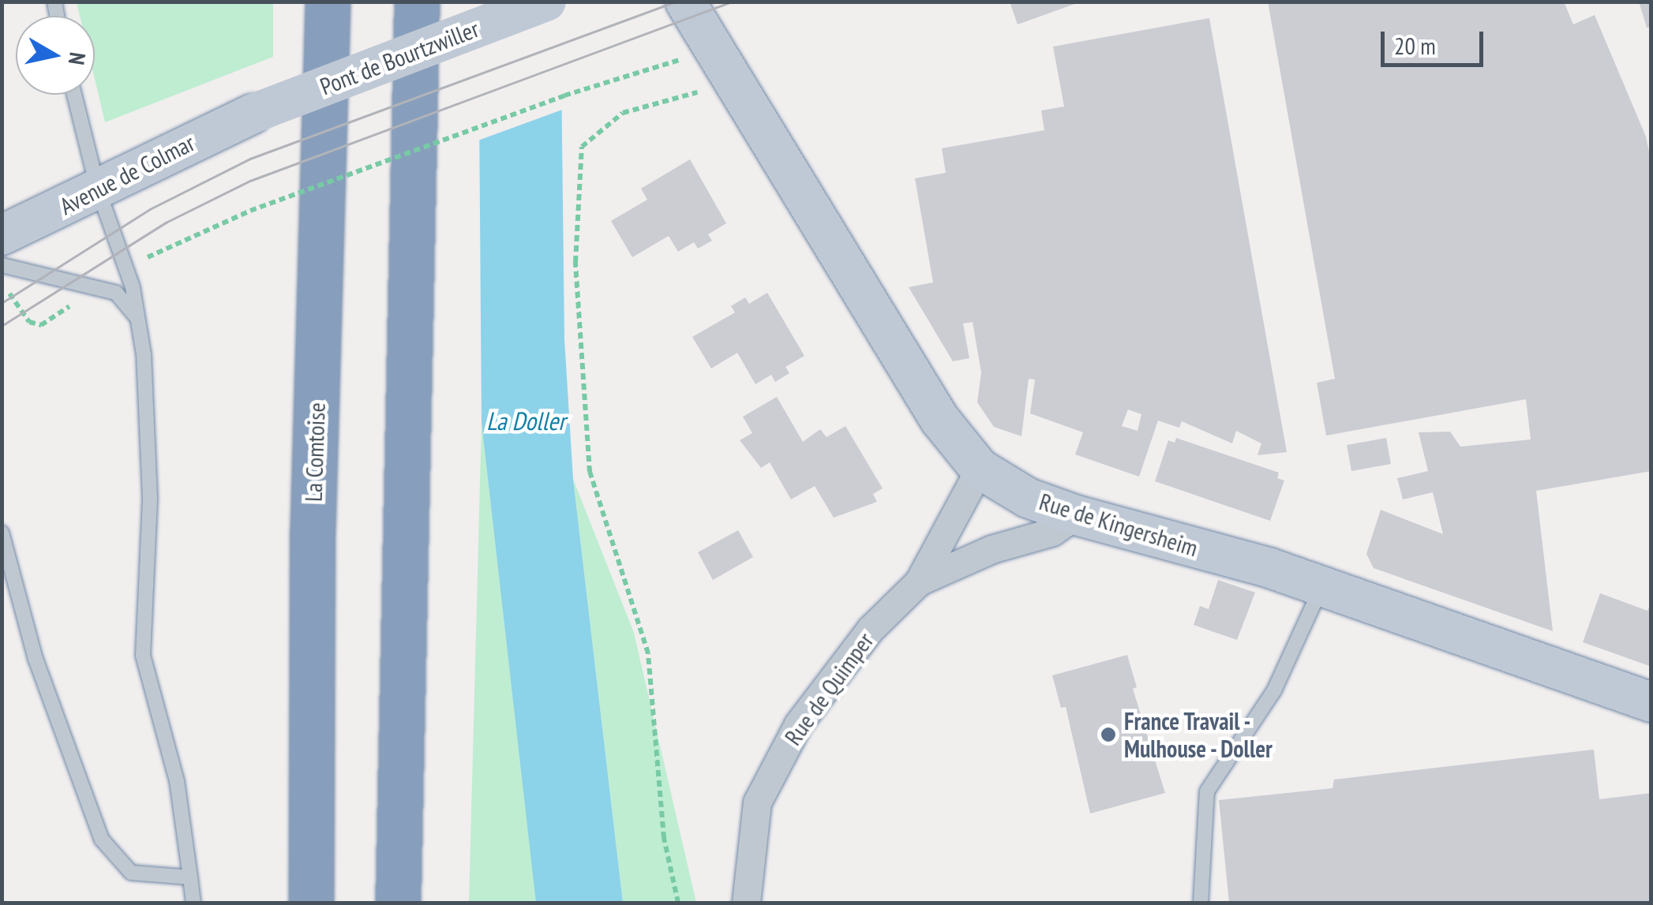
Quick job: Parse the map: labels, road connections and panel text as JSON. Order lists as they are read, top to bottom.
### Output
{
  "streets": {
    "highway": ["La Comtoise"],
    "main road": ["Pont de Bourtzwiller", "Avenue de Colmar", "Rue de Kingersheim"],
    "street": ["Rue de Quimper"]
  },
  "crossings": [
    ["Pont de Bourtzwiller", "Avenue de Colmar"],
    ["Rue de Kingersheim", "Rue de Quimper"]
  ],
  "water": ["La Doller"],
  "places": ["France Travail - Mulhouse - Doller"],
  "scale_bar": "20 m",
  "north": "right"
}
